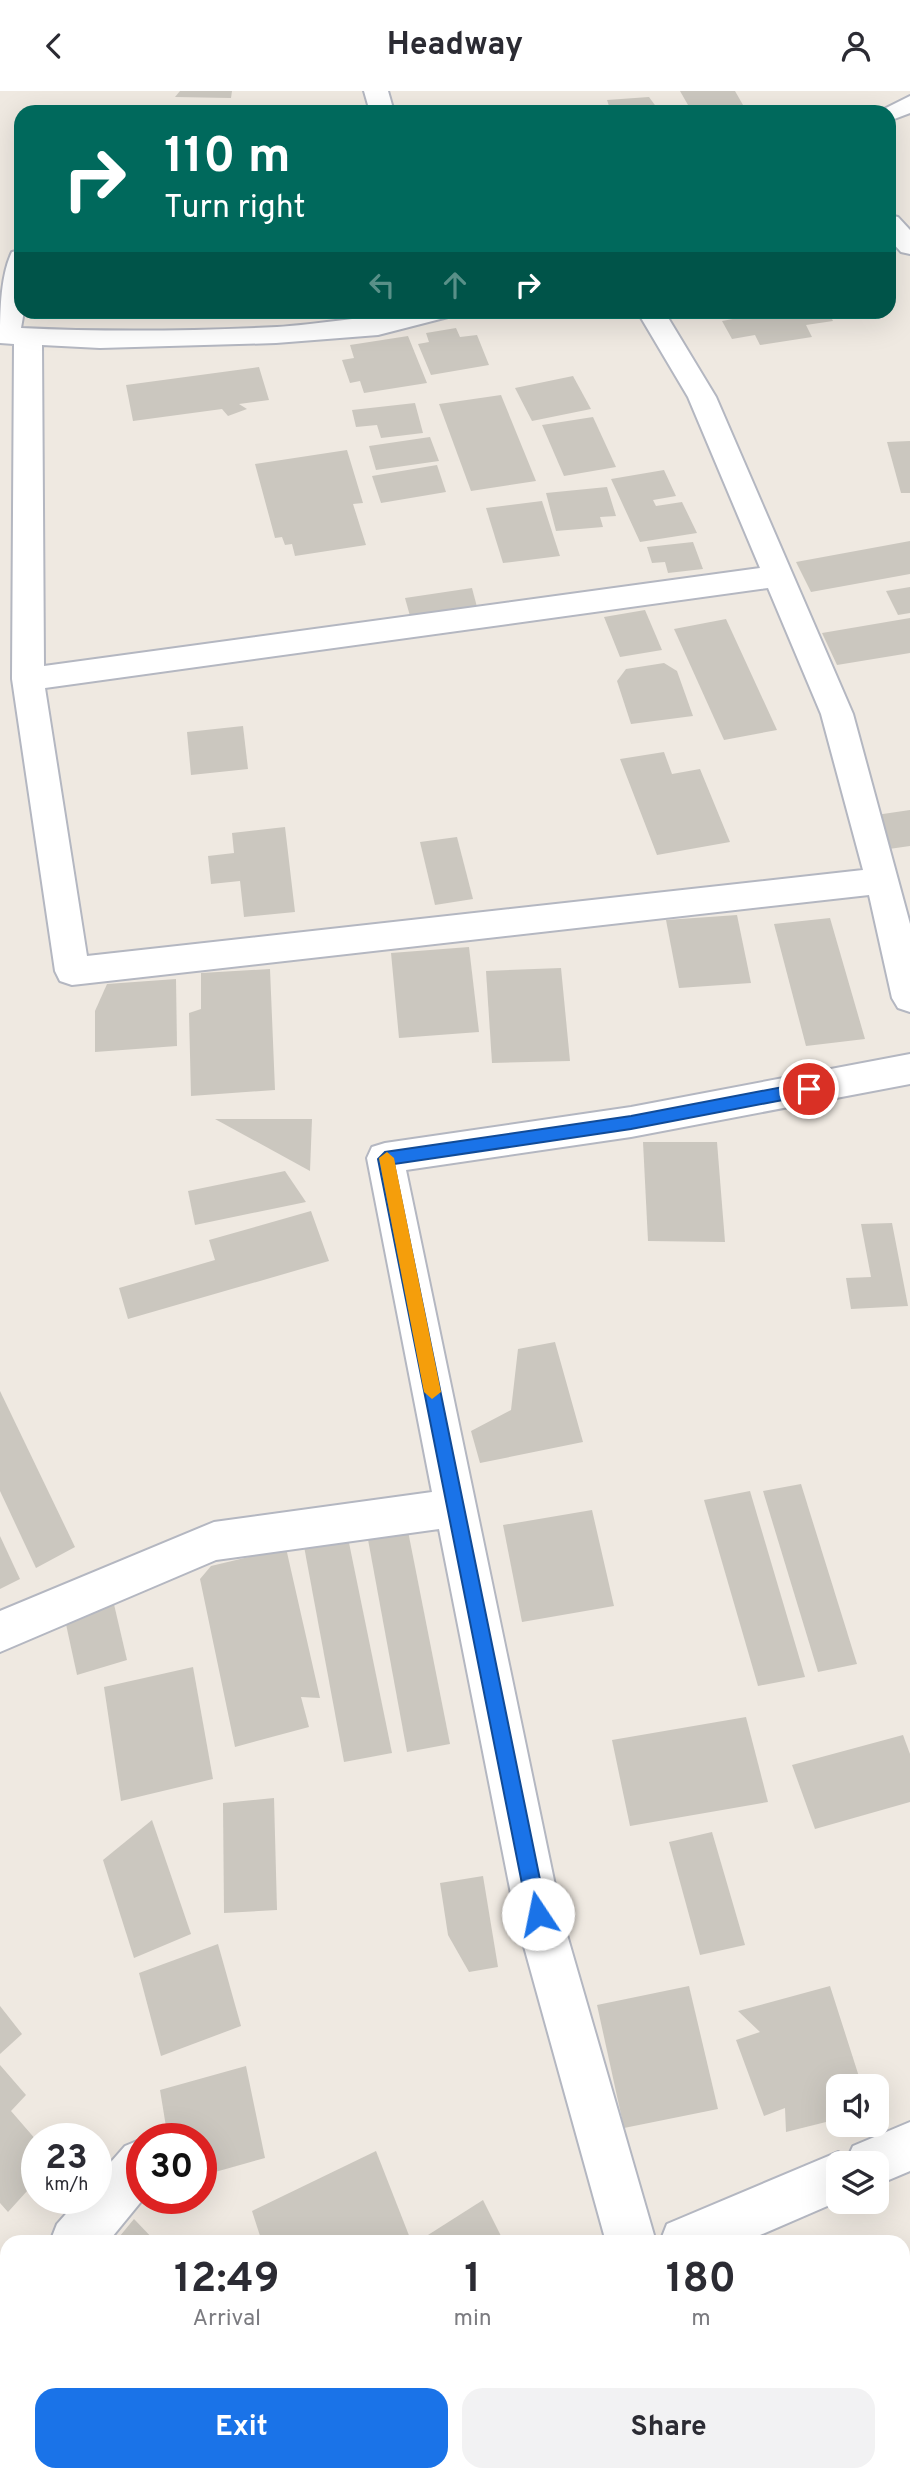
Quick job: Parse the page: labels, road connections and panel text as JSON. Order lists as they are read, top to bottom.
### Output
{
  "page": {
    "header": "Headway",
    "turn": ["110 m", "Turn right"],
    "speed": "23 km/h",
    "limit": "30",
    "eta": [
      "12:49",
      "Arrival",
      "1",
      "min",
      "180",
      "m"
    ],
    "buttons": ["Exit", "Share"]
  }
}
